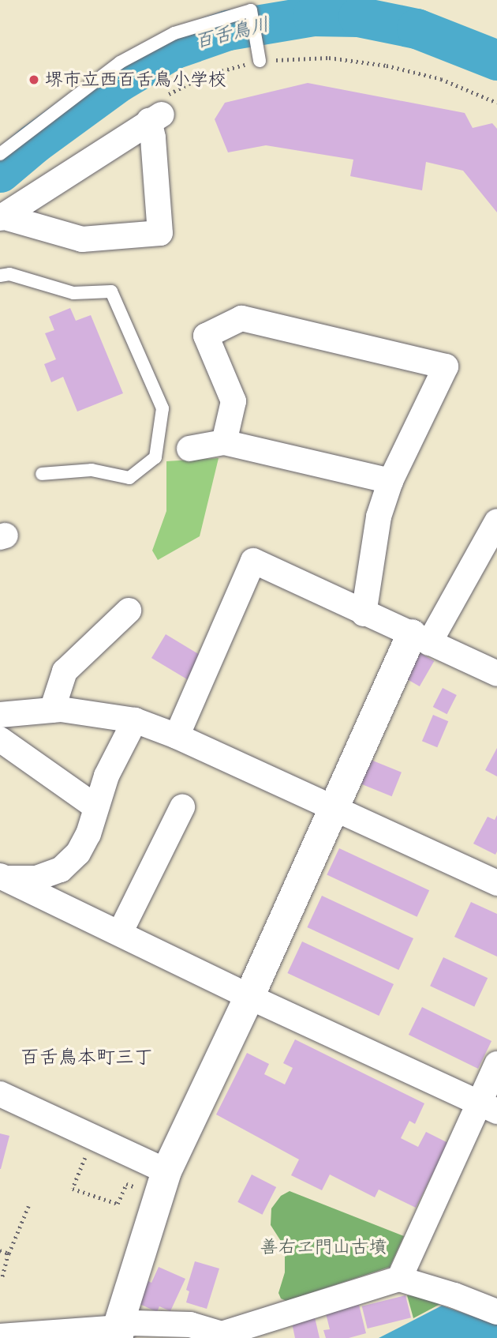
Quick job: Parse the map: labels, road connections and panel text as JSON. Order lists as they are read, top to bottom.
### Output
{
  "districts": ["百舌鳥本町三丁"],
  "water": ["百舌鳥川"],
  "parks": ["善右ヱ門山古墳"],
  "places": ["堺市立西百舌鳥小学校"]
}
